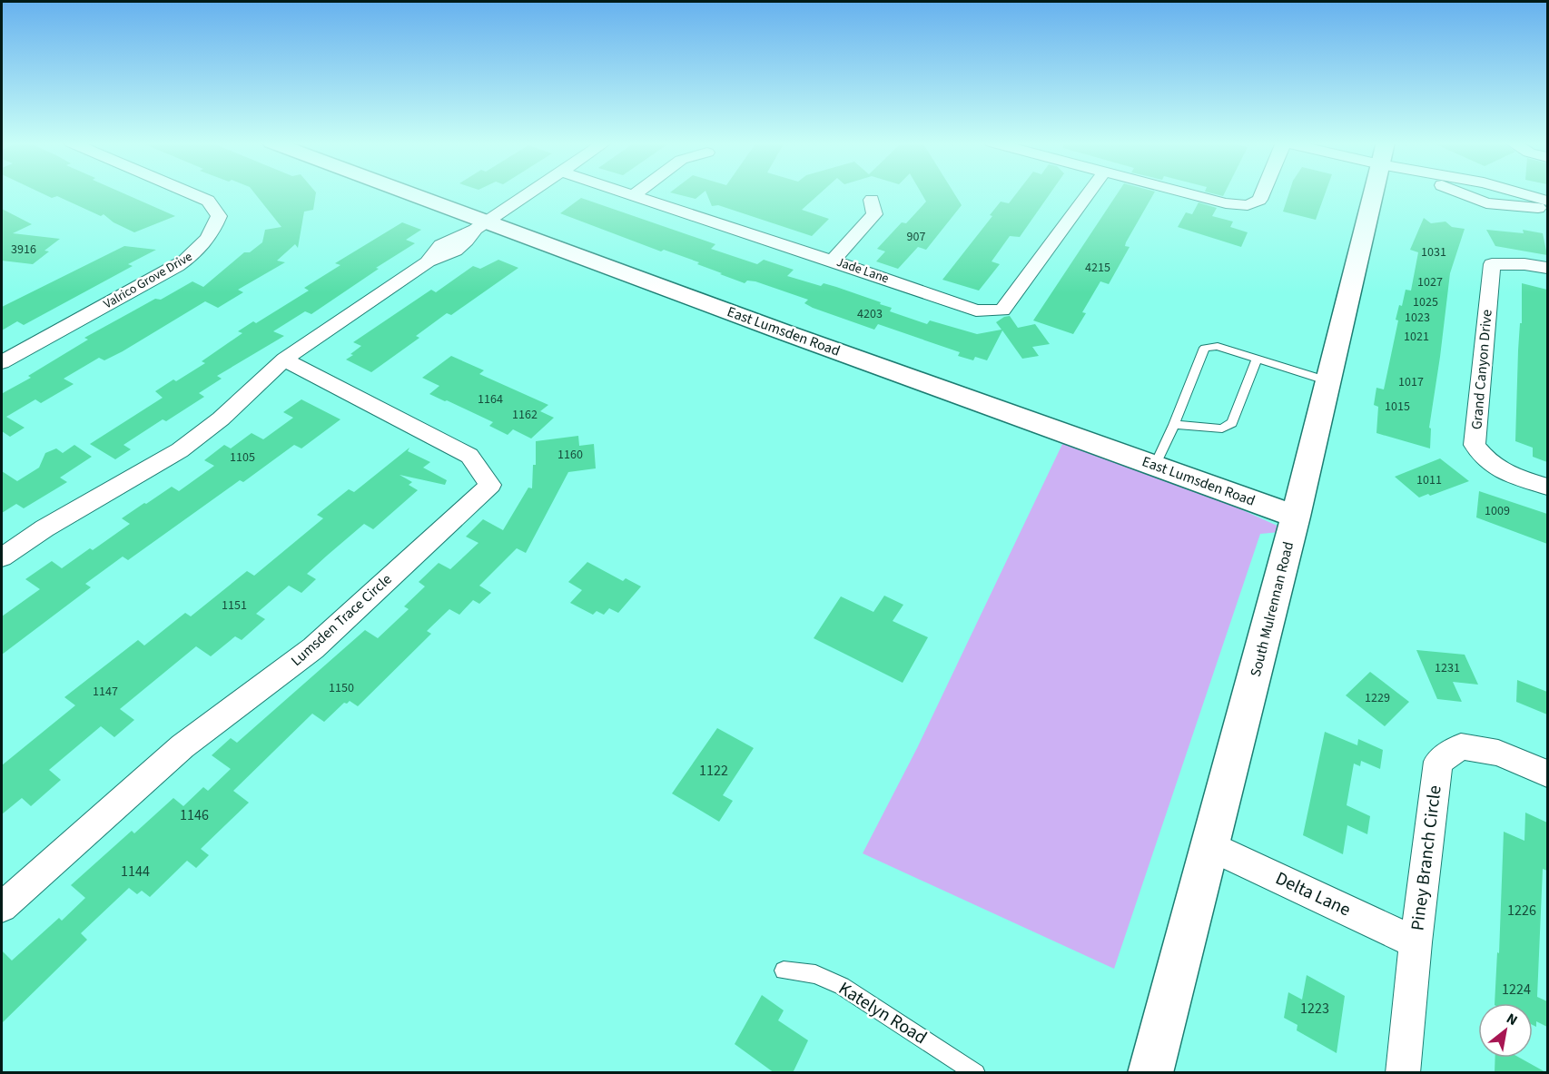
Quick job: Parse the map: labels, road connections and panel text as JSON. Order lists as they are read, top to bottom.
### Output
{
  "streets": {
    "street": [
      "Jade Lane",
      "Valrico Grove Drive",
      "East Lumsden Road",
      "Grand Canyon Drive",
      "South Mulrennan Road",
      "Lumsden Trace Circle",
      "Piney Branch Circle",
      "Delta Lane"
    ],
    "lane": ["Katelyn Road"]
  },
  "crossings": [
    ["East Lumsden Road", "South Mulrennan Road"],
    ["South Mulrennan Road", "Delta Lane"],
    ["Piney Branch Circle", "Delta Lane"]
  ],
  "house_numbers": [
    "907",
    "3916",
    "1031",
    "4215",
    "1027",
    "1025",
    "4203",
    "1023",
    "1021",
    "1017",
    "1164",
    "1015",
    "1162",
    "1160",
    "1105",
    "1011",
    "1009",
    "1151",
    "1231",
    "1150",
    "1147",
    "1229",
    "1122",
    "1146",
    "1144",
    "1226",
    "1224",
    "1223"
  ],
  "north": "top right"
}
